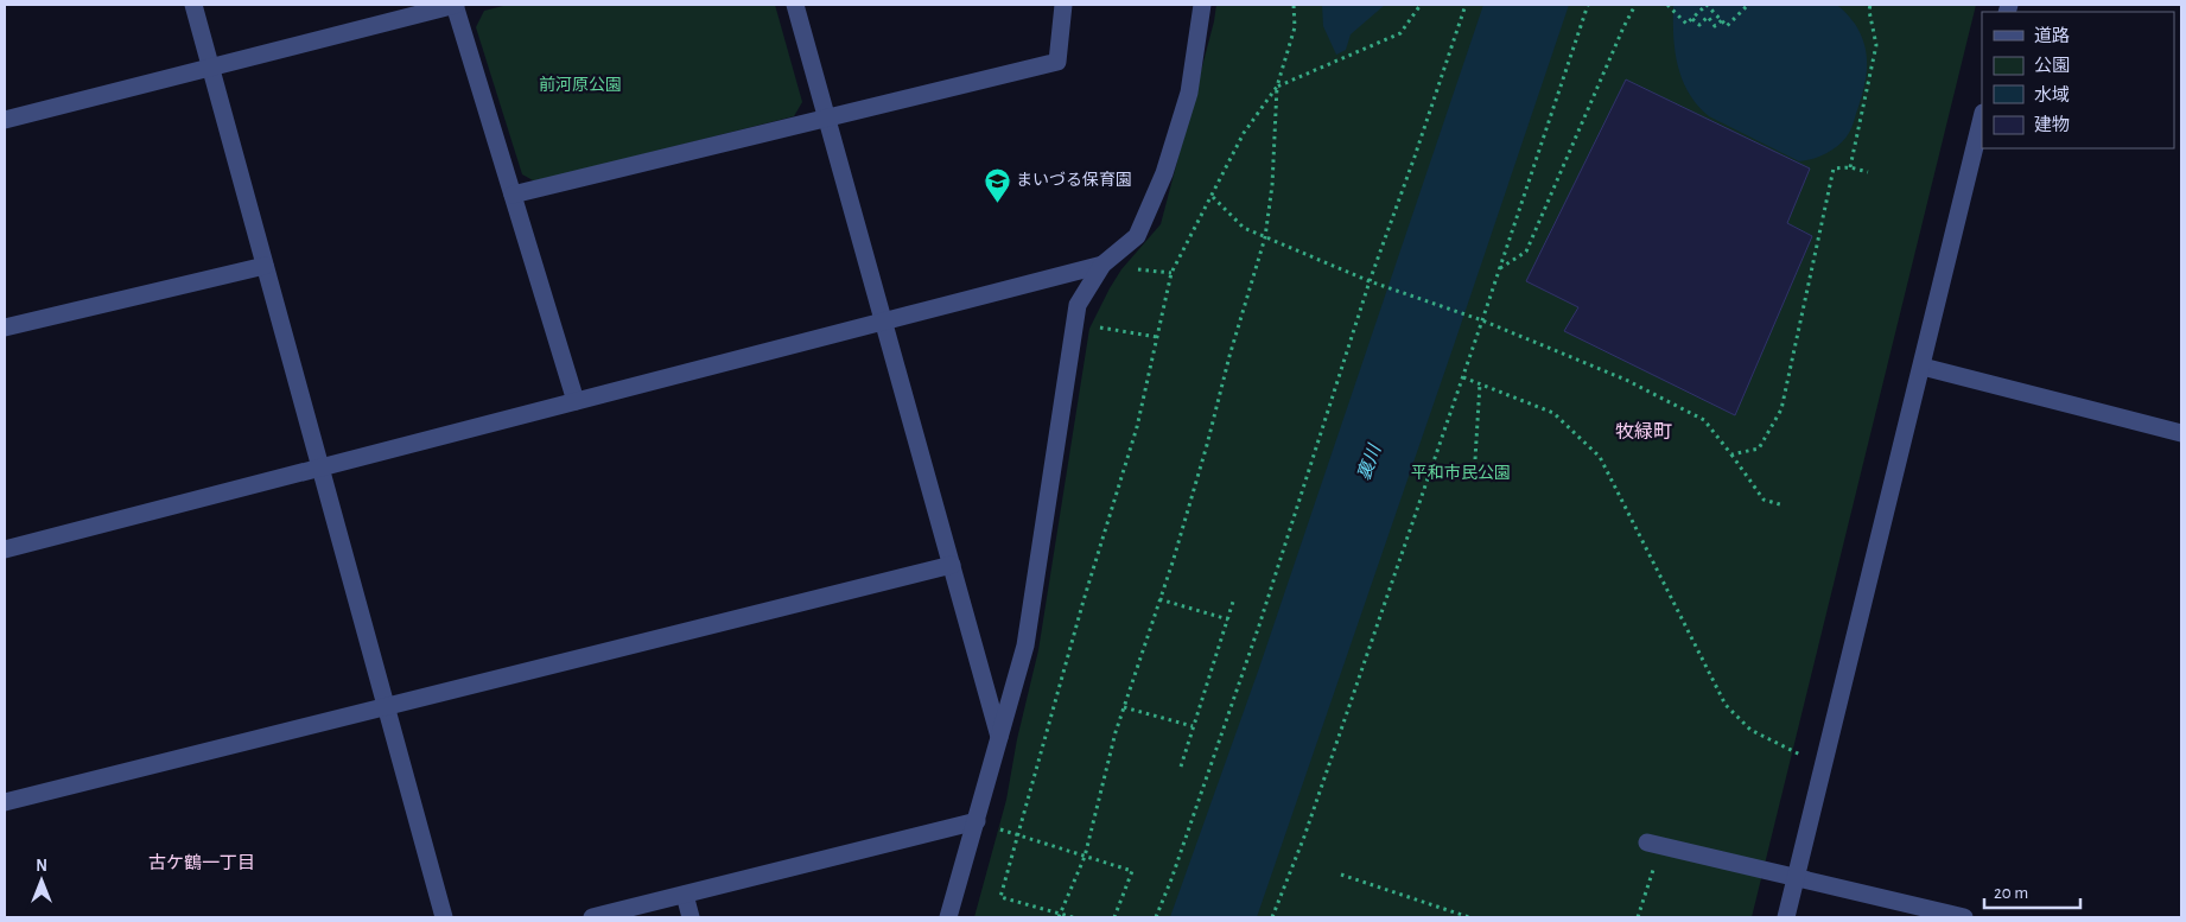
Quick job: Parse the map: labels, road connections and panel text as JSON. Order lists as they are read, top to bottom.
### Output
{
  "districts": ["牧緑町", "古ケ鶴一丁目"],
  "water": ["裏川"],
  "parks": ["前河原公園", "平和市民公園"],
  "places": {
    "school or university": ["まいづる保育園"]
  },
  "legend": [
    "道路",
    "公園",
    "水域",
    "建物"
  ],
  "scale_bar": "20 m",
  "north": "top"
}
